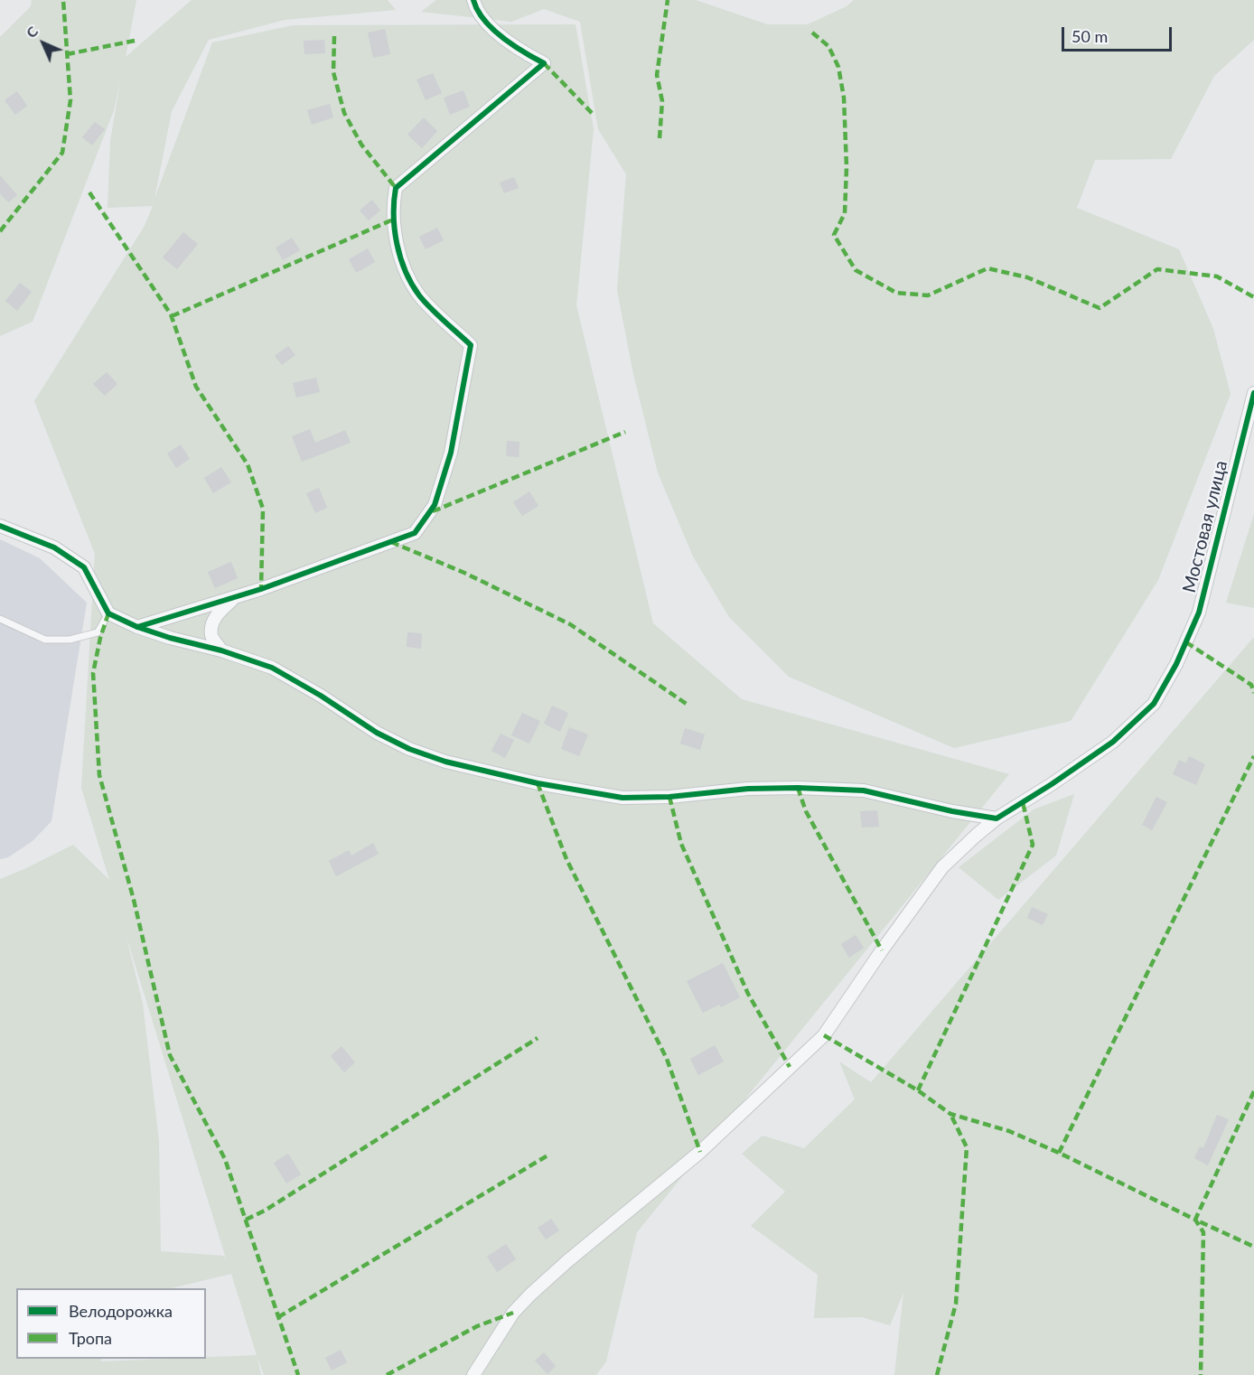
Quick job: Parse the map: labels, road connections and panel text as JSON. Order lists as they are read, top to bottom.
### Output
{
  "streets": {
    "street": ["Мостовая улица"]
  },
  "legend": ["Велодорожка", "Тропа"],
  "scale_bar": "50 m",
  "north": "top left"
}
